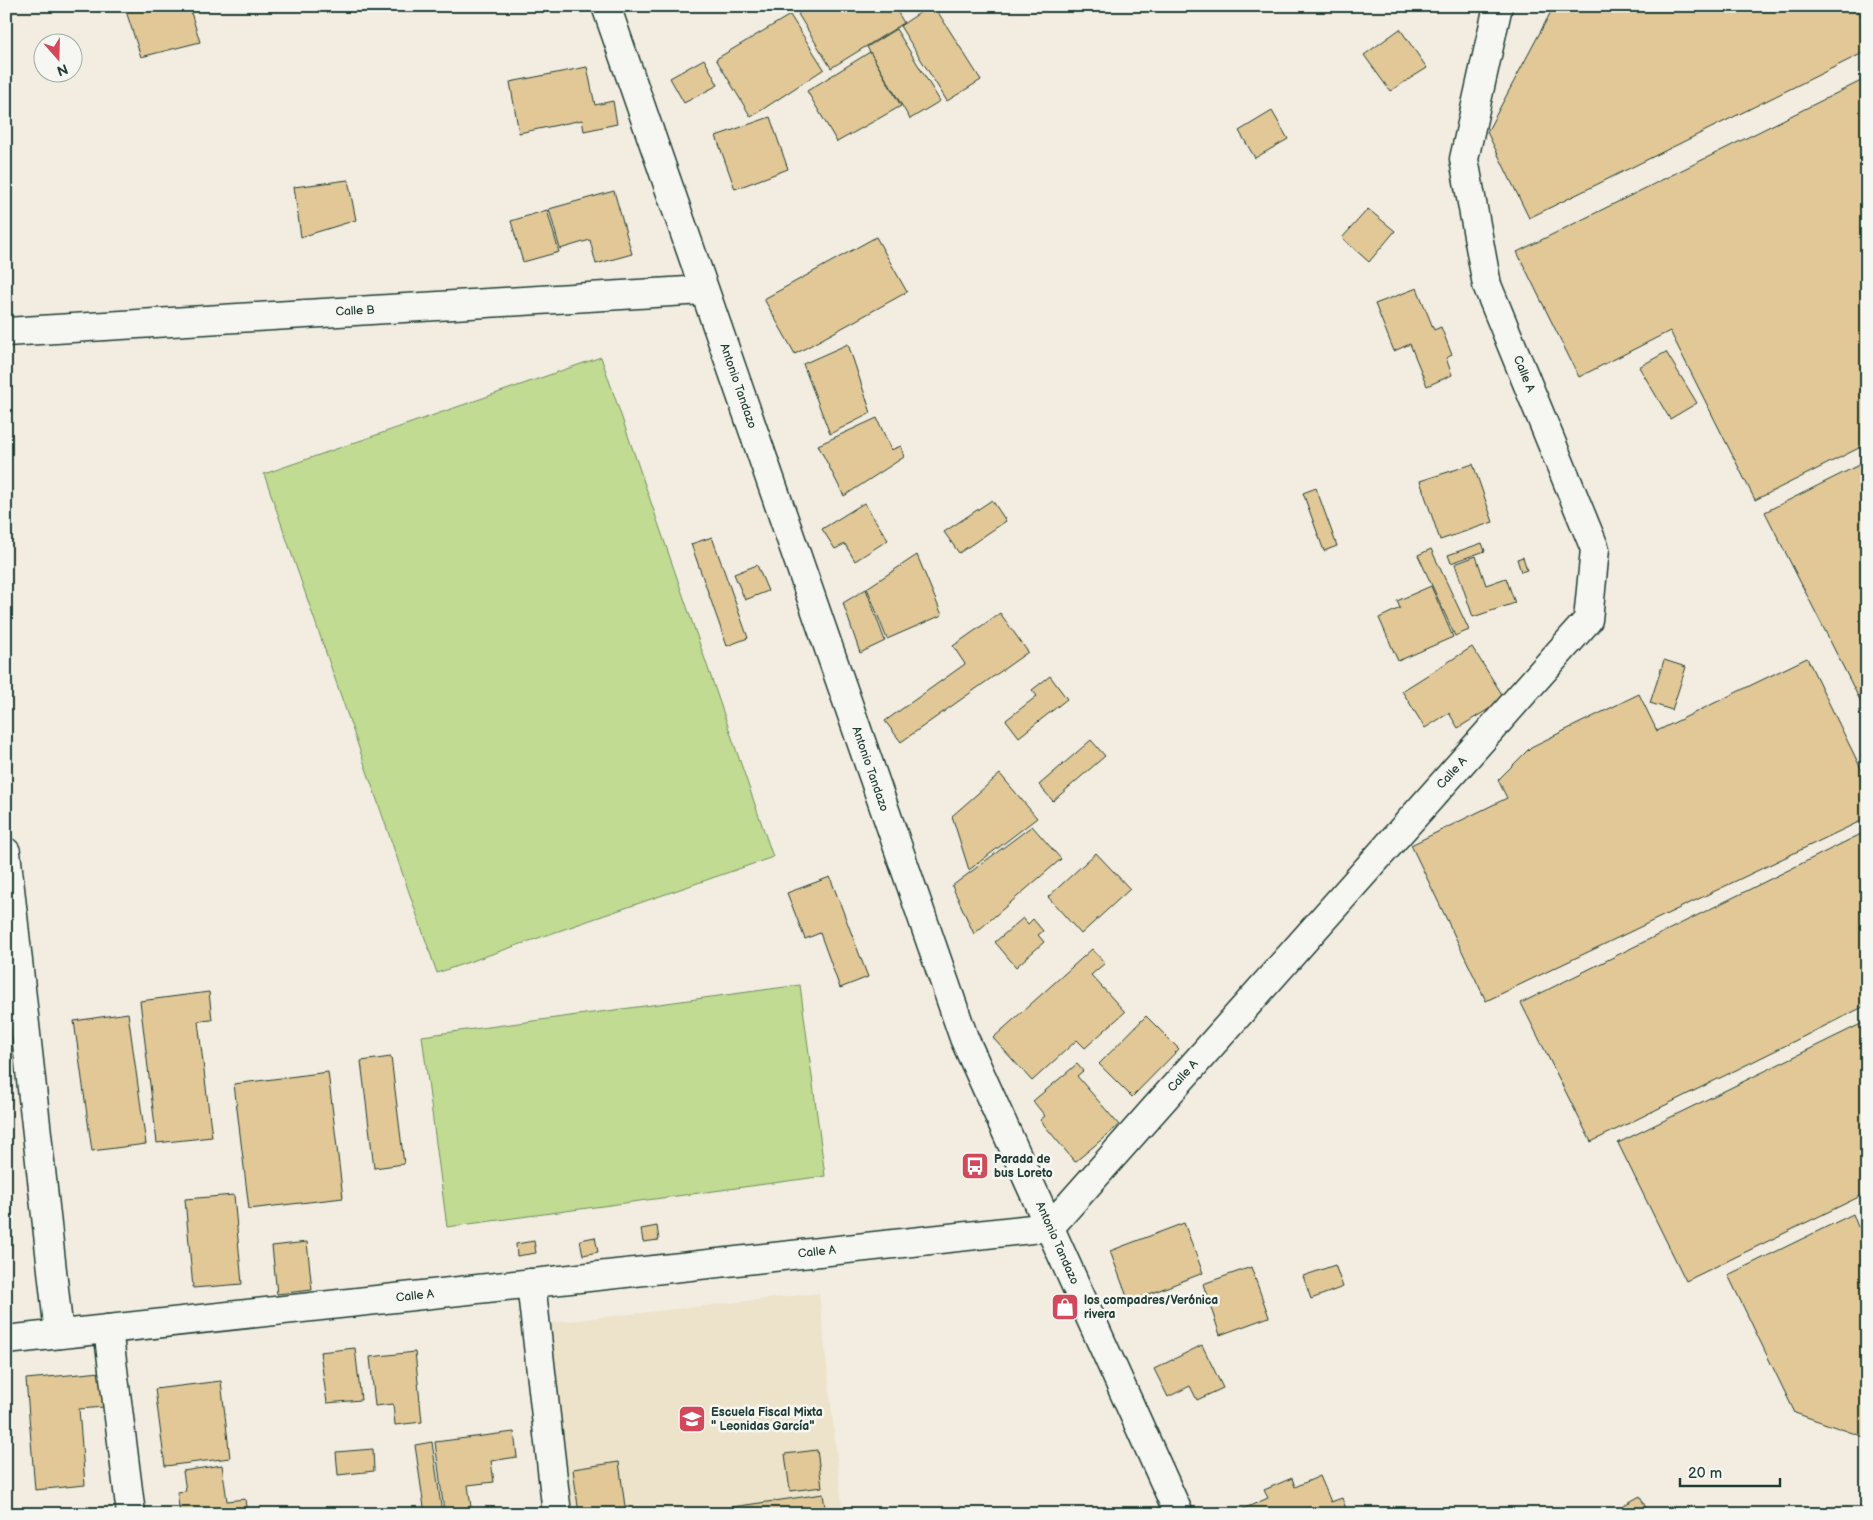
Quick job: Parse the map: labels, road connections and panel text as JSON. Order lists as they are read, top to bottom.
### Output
{
  "streets": {
    "street": ["Calle B", "Calle A", "Antonio Tandazo"]
  },
  "crossings": [
    ["Calle B", "Antonio Tandazo"],
    ["Calle A", "Antonio Tandazo"]
  ],
  "places": {
    "bus stop": ["Parada de bus Loreto"],
    "shop": ["los compadres/Verónica rivera"],
    "school or university": ["Escuela Fiscal Mixta \" Leonidas García\""]
  },
  "scale_bar": "20 m",
  "north": "bottom"
}
